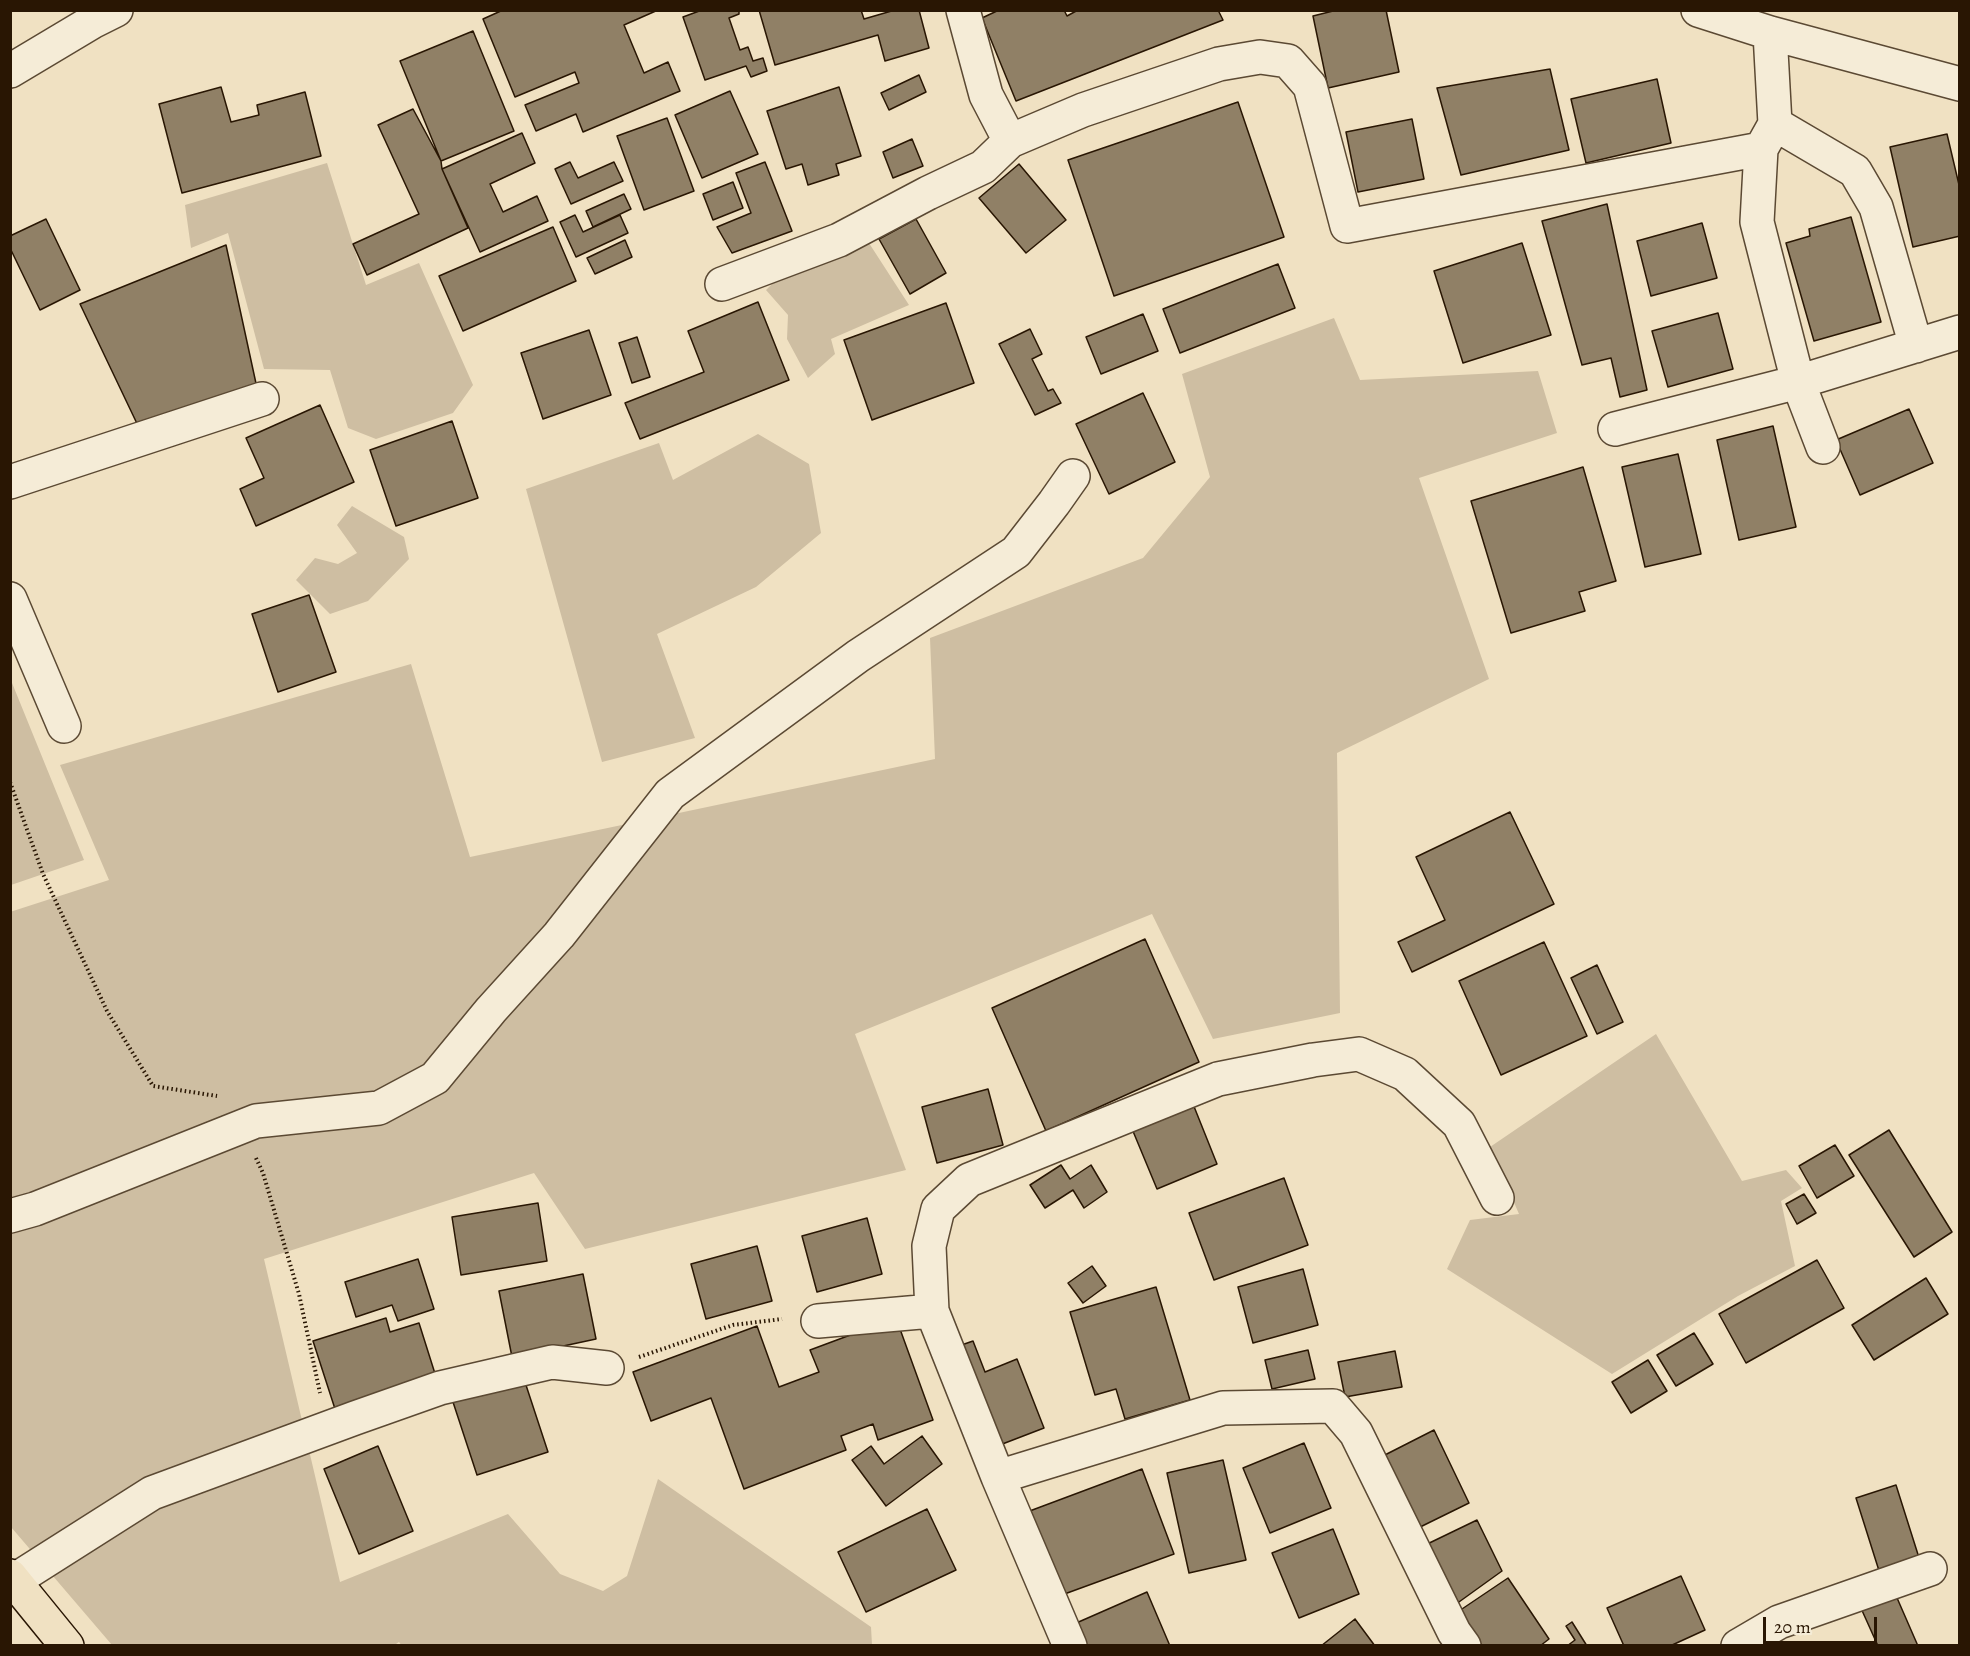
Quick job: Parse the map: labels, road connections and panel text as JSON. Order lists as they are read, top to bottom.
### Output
{
  "scale_bar": "20 m"
}
